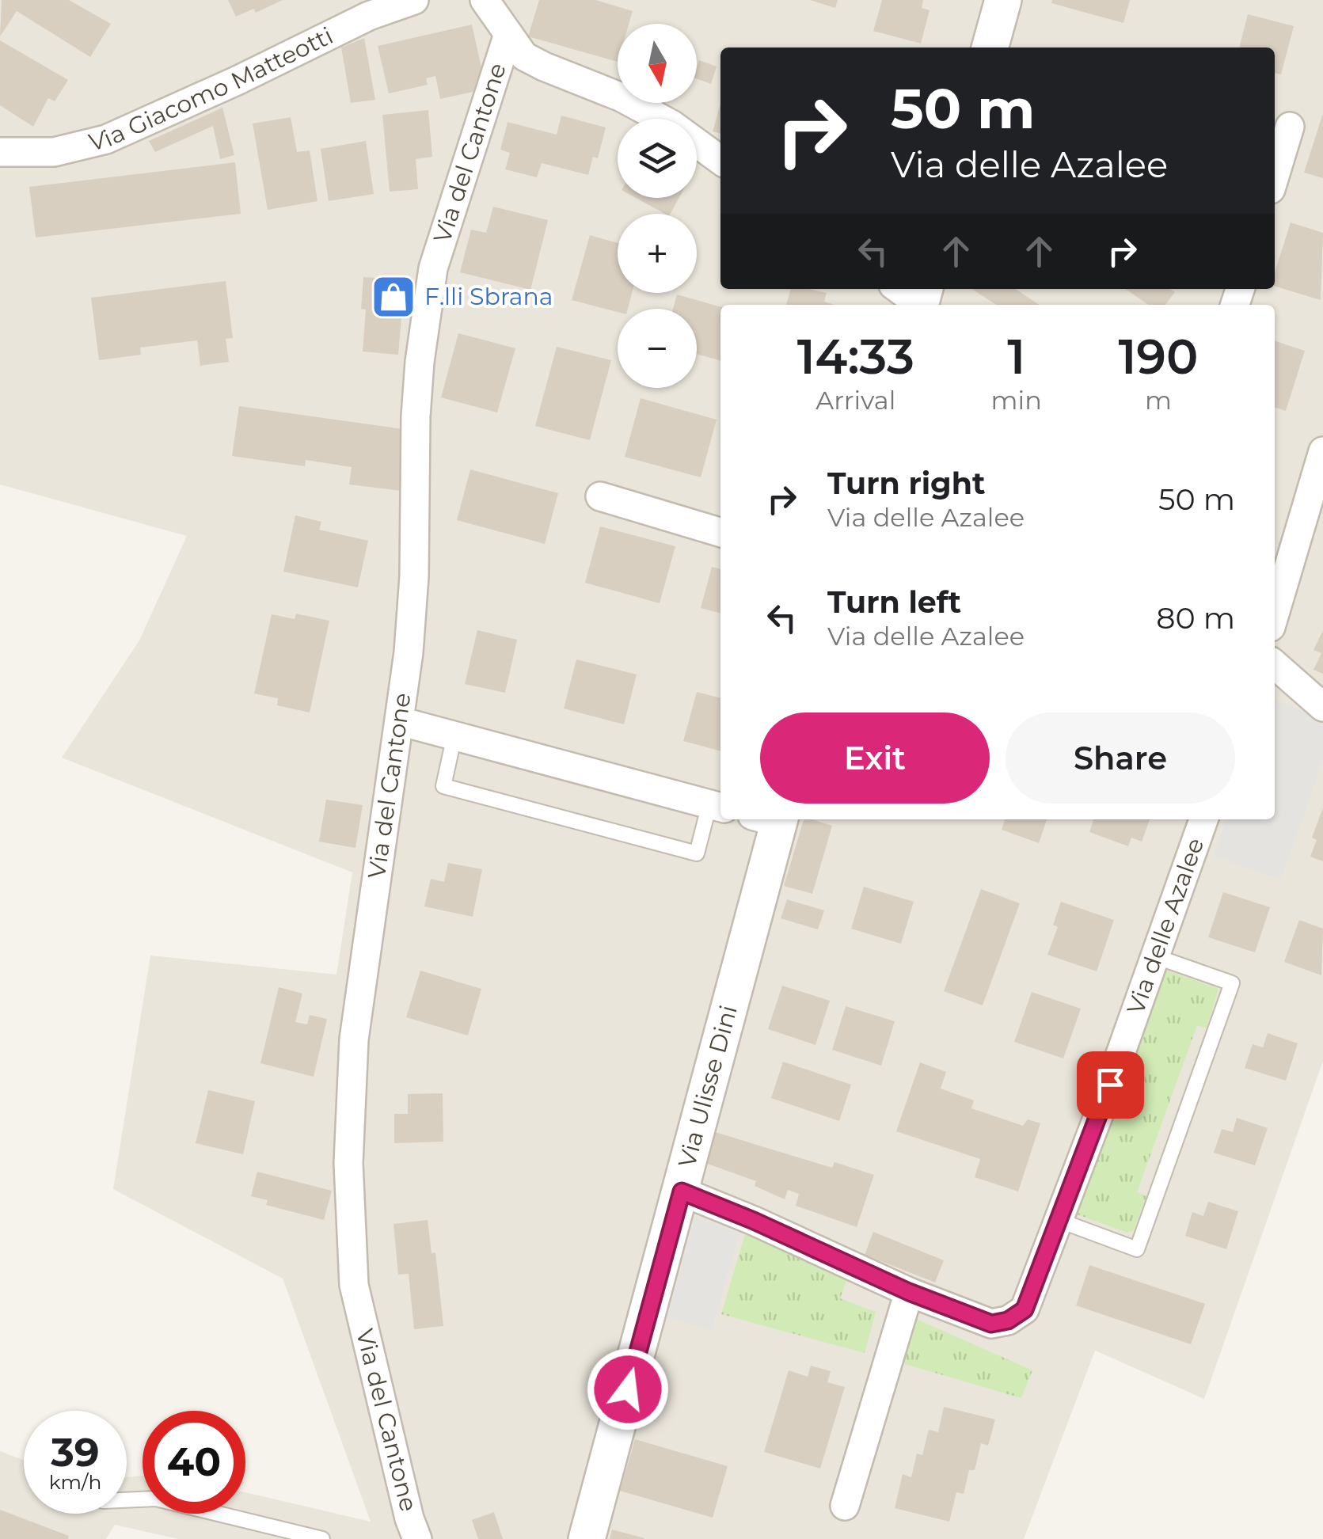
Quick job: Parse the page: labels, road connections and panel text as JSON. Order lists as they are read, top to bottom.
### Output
{
  "streets": {
    "street": [
      "Via Giacomo Matteotti",
      "Via del Cantone",
      "Via delle Azalee",
      "Via Ulisse Dini"
    ]
  },
  "crossings": [
    ["Via delle Azalee", "Via Ulisse Dini"]
  ],
  "places": {
    "shop": ["F.lli Sbrana"]
  },
  "north": "bottom",
  "page": {
    "map_buttons": ["+", "−"],
    "turn": ["50 m", "Via delle Azalee"],
    "eta": [
      "14:33",
      "Arrival",
      "1",
      "min",
      "190",
      "m"
    ],
    "list": [
      {
        "name": "Turn right",
        "note": "Via delle Azalee",
        "value": "50 m"
      },
      {
        "name": "Turn left",
        "note": "Via delle Azalee",
        "value": "80 m"
      }
    ],
    "buttons": ["Exit", "Share"],
    "speed": "39 km/h",
    "limit": "40"
  }
}
